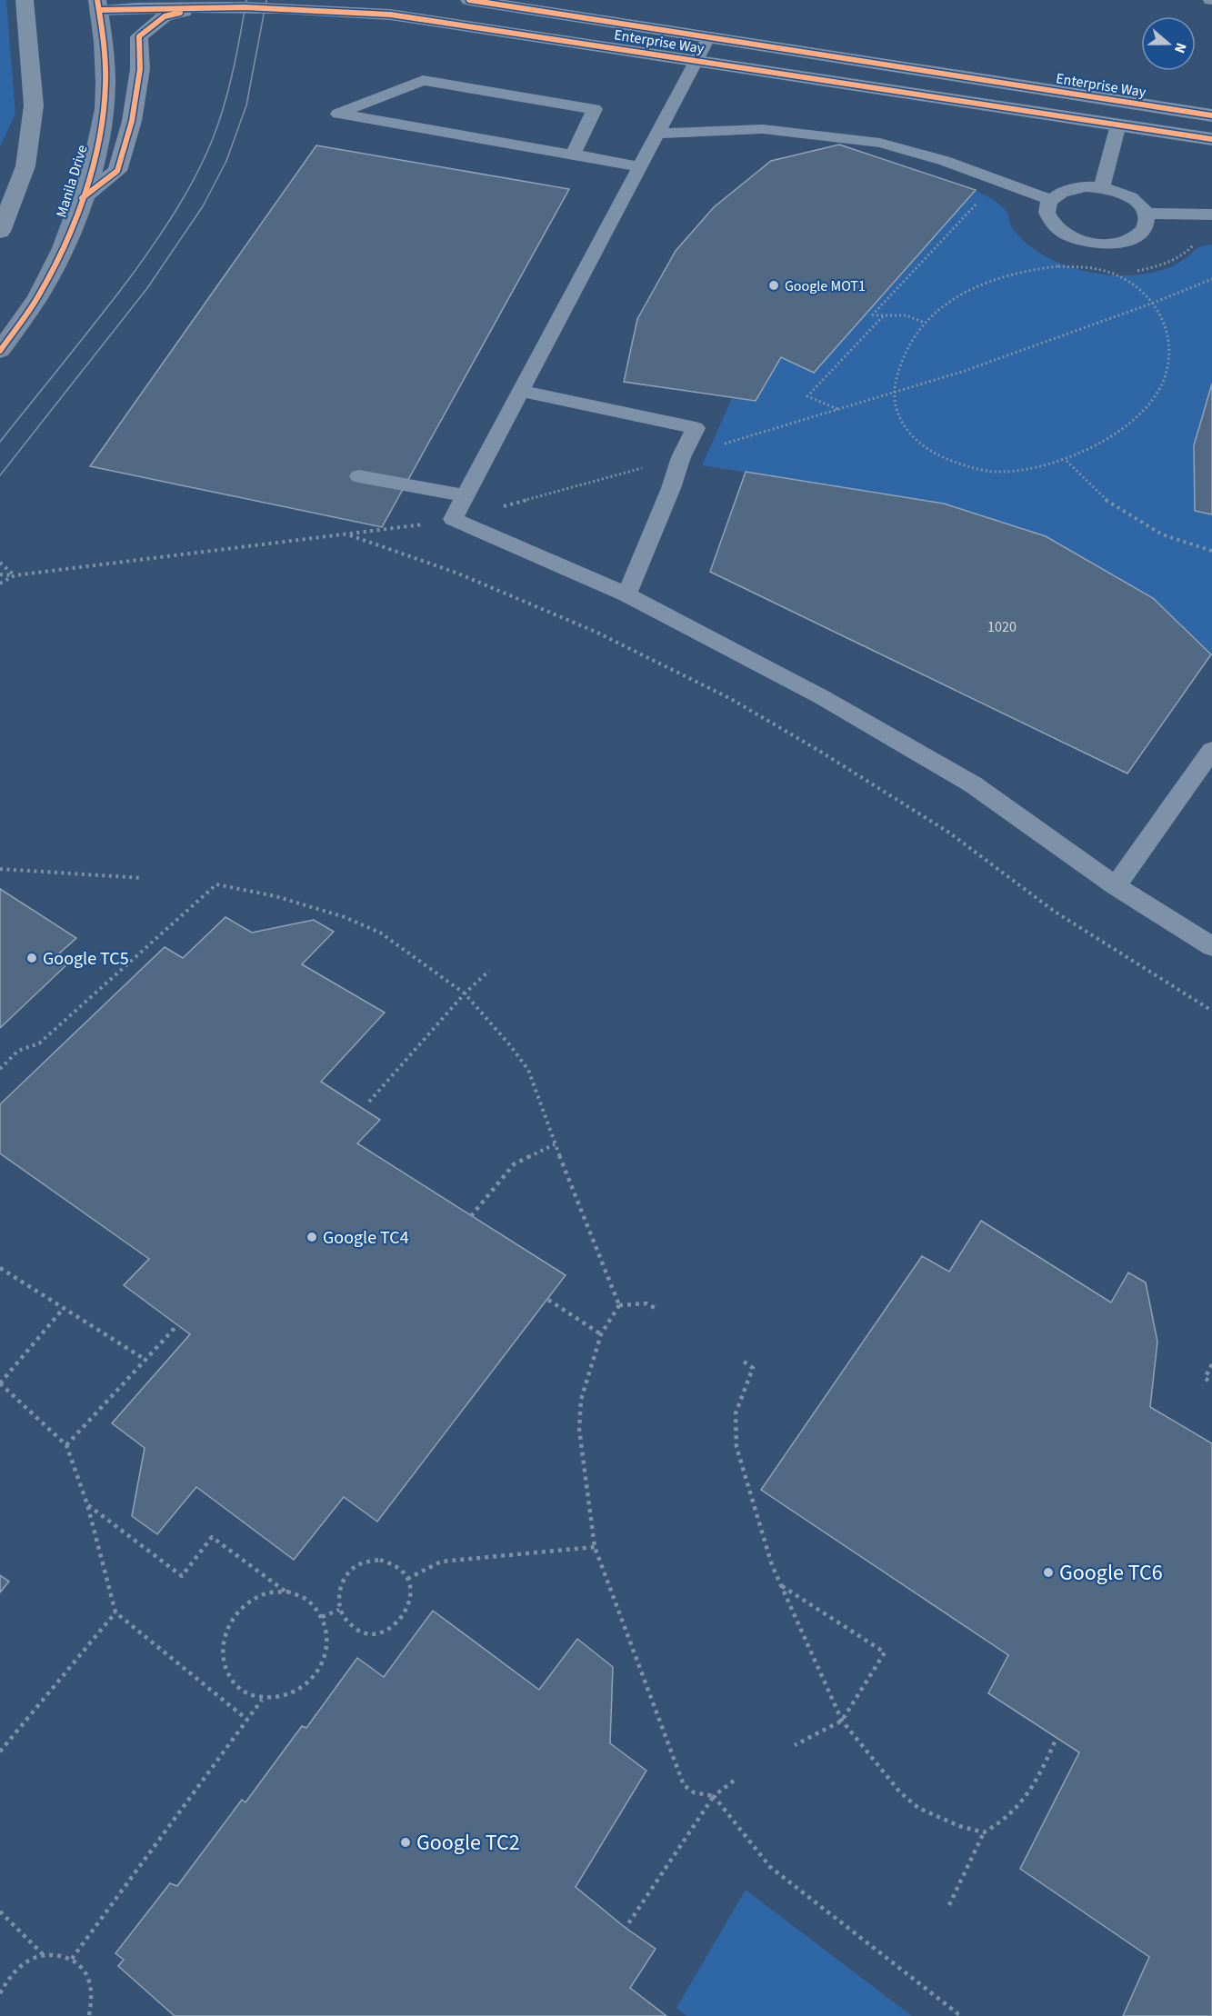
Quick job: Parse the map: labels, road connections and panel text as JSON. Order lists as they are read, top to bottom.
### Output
{
  "streets": {
    "main road": ["Manila Drive"],
    "street": ["Enterprise Way"]
  },
  "crossings": [
    ["Enterprise Way", "Manila Drive"]
  ],
  "places": [
    "Google MOT1",
    "Google TC5",
    "Google TC4",
    "Google TC6",
    "Google TC2"
  ],
  "house_numbers": ["1020"],
  "north": "right"
}
